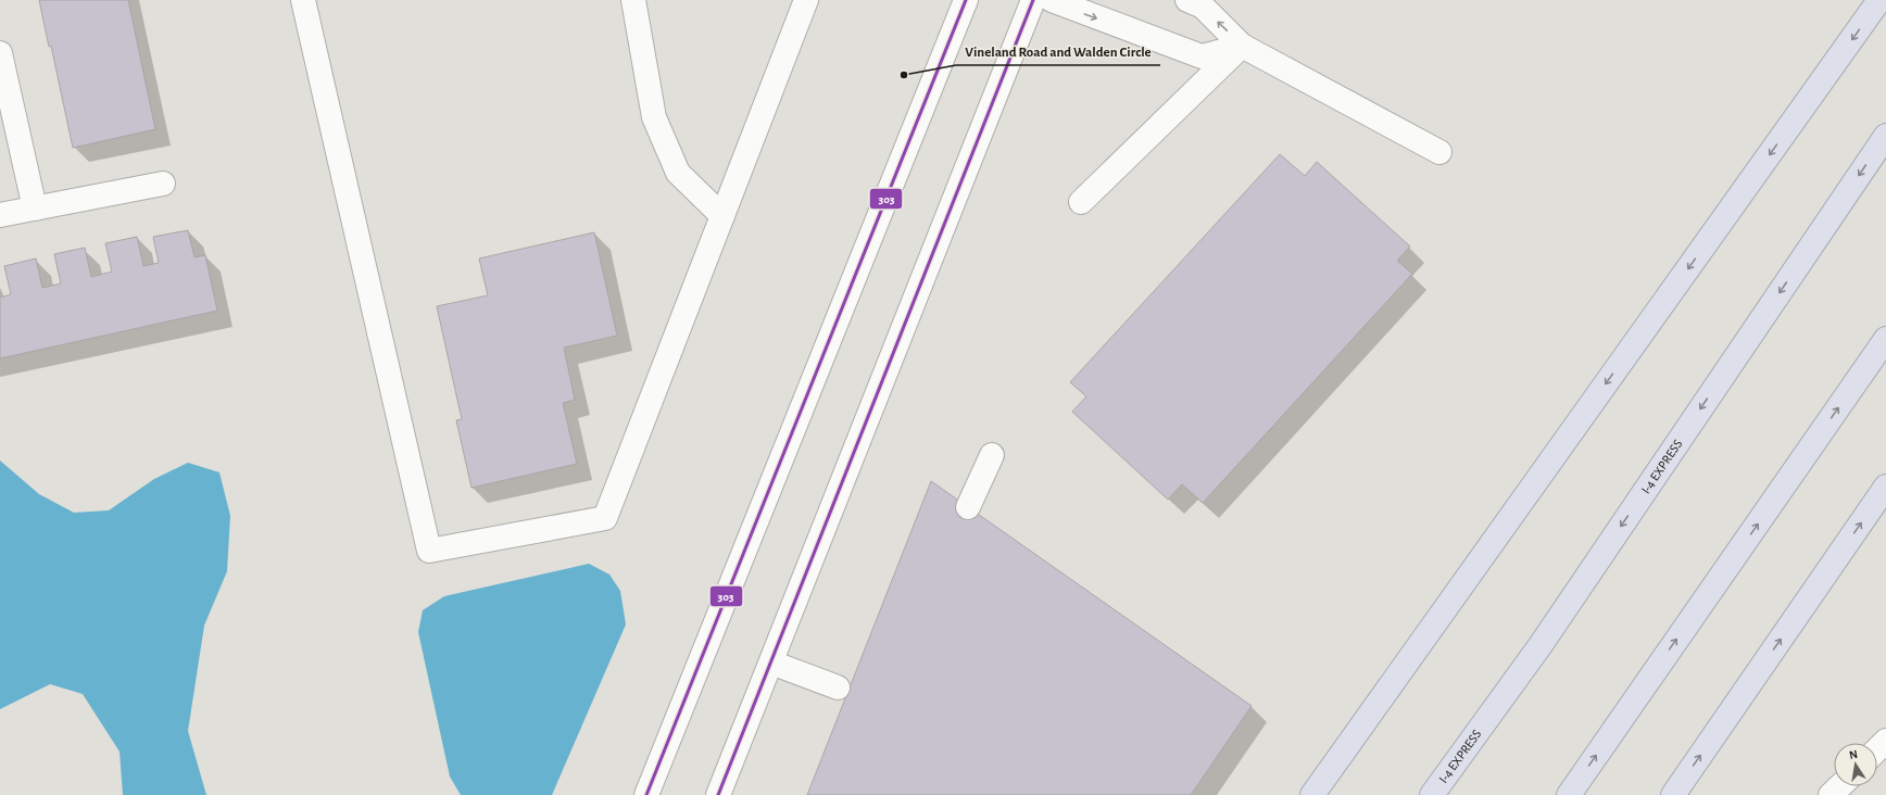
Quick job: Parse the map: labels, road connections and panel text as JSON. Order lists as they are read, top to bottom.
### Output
{
  "streets": {
    "highway": ["I-4 EXPRESS"]
  },
  "places": ["Vineland Road and Walden Circle"],
  "lines": ["transit line 303"],
  "north": "top"
}
